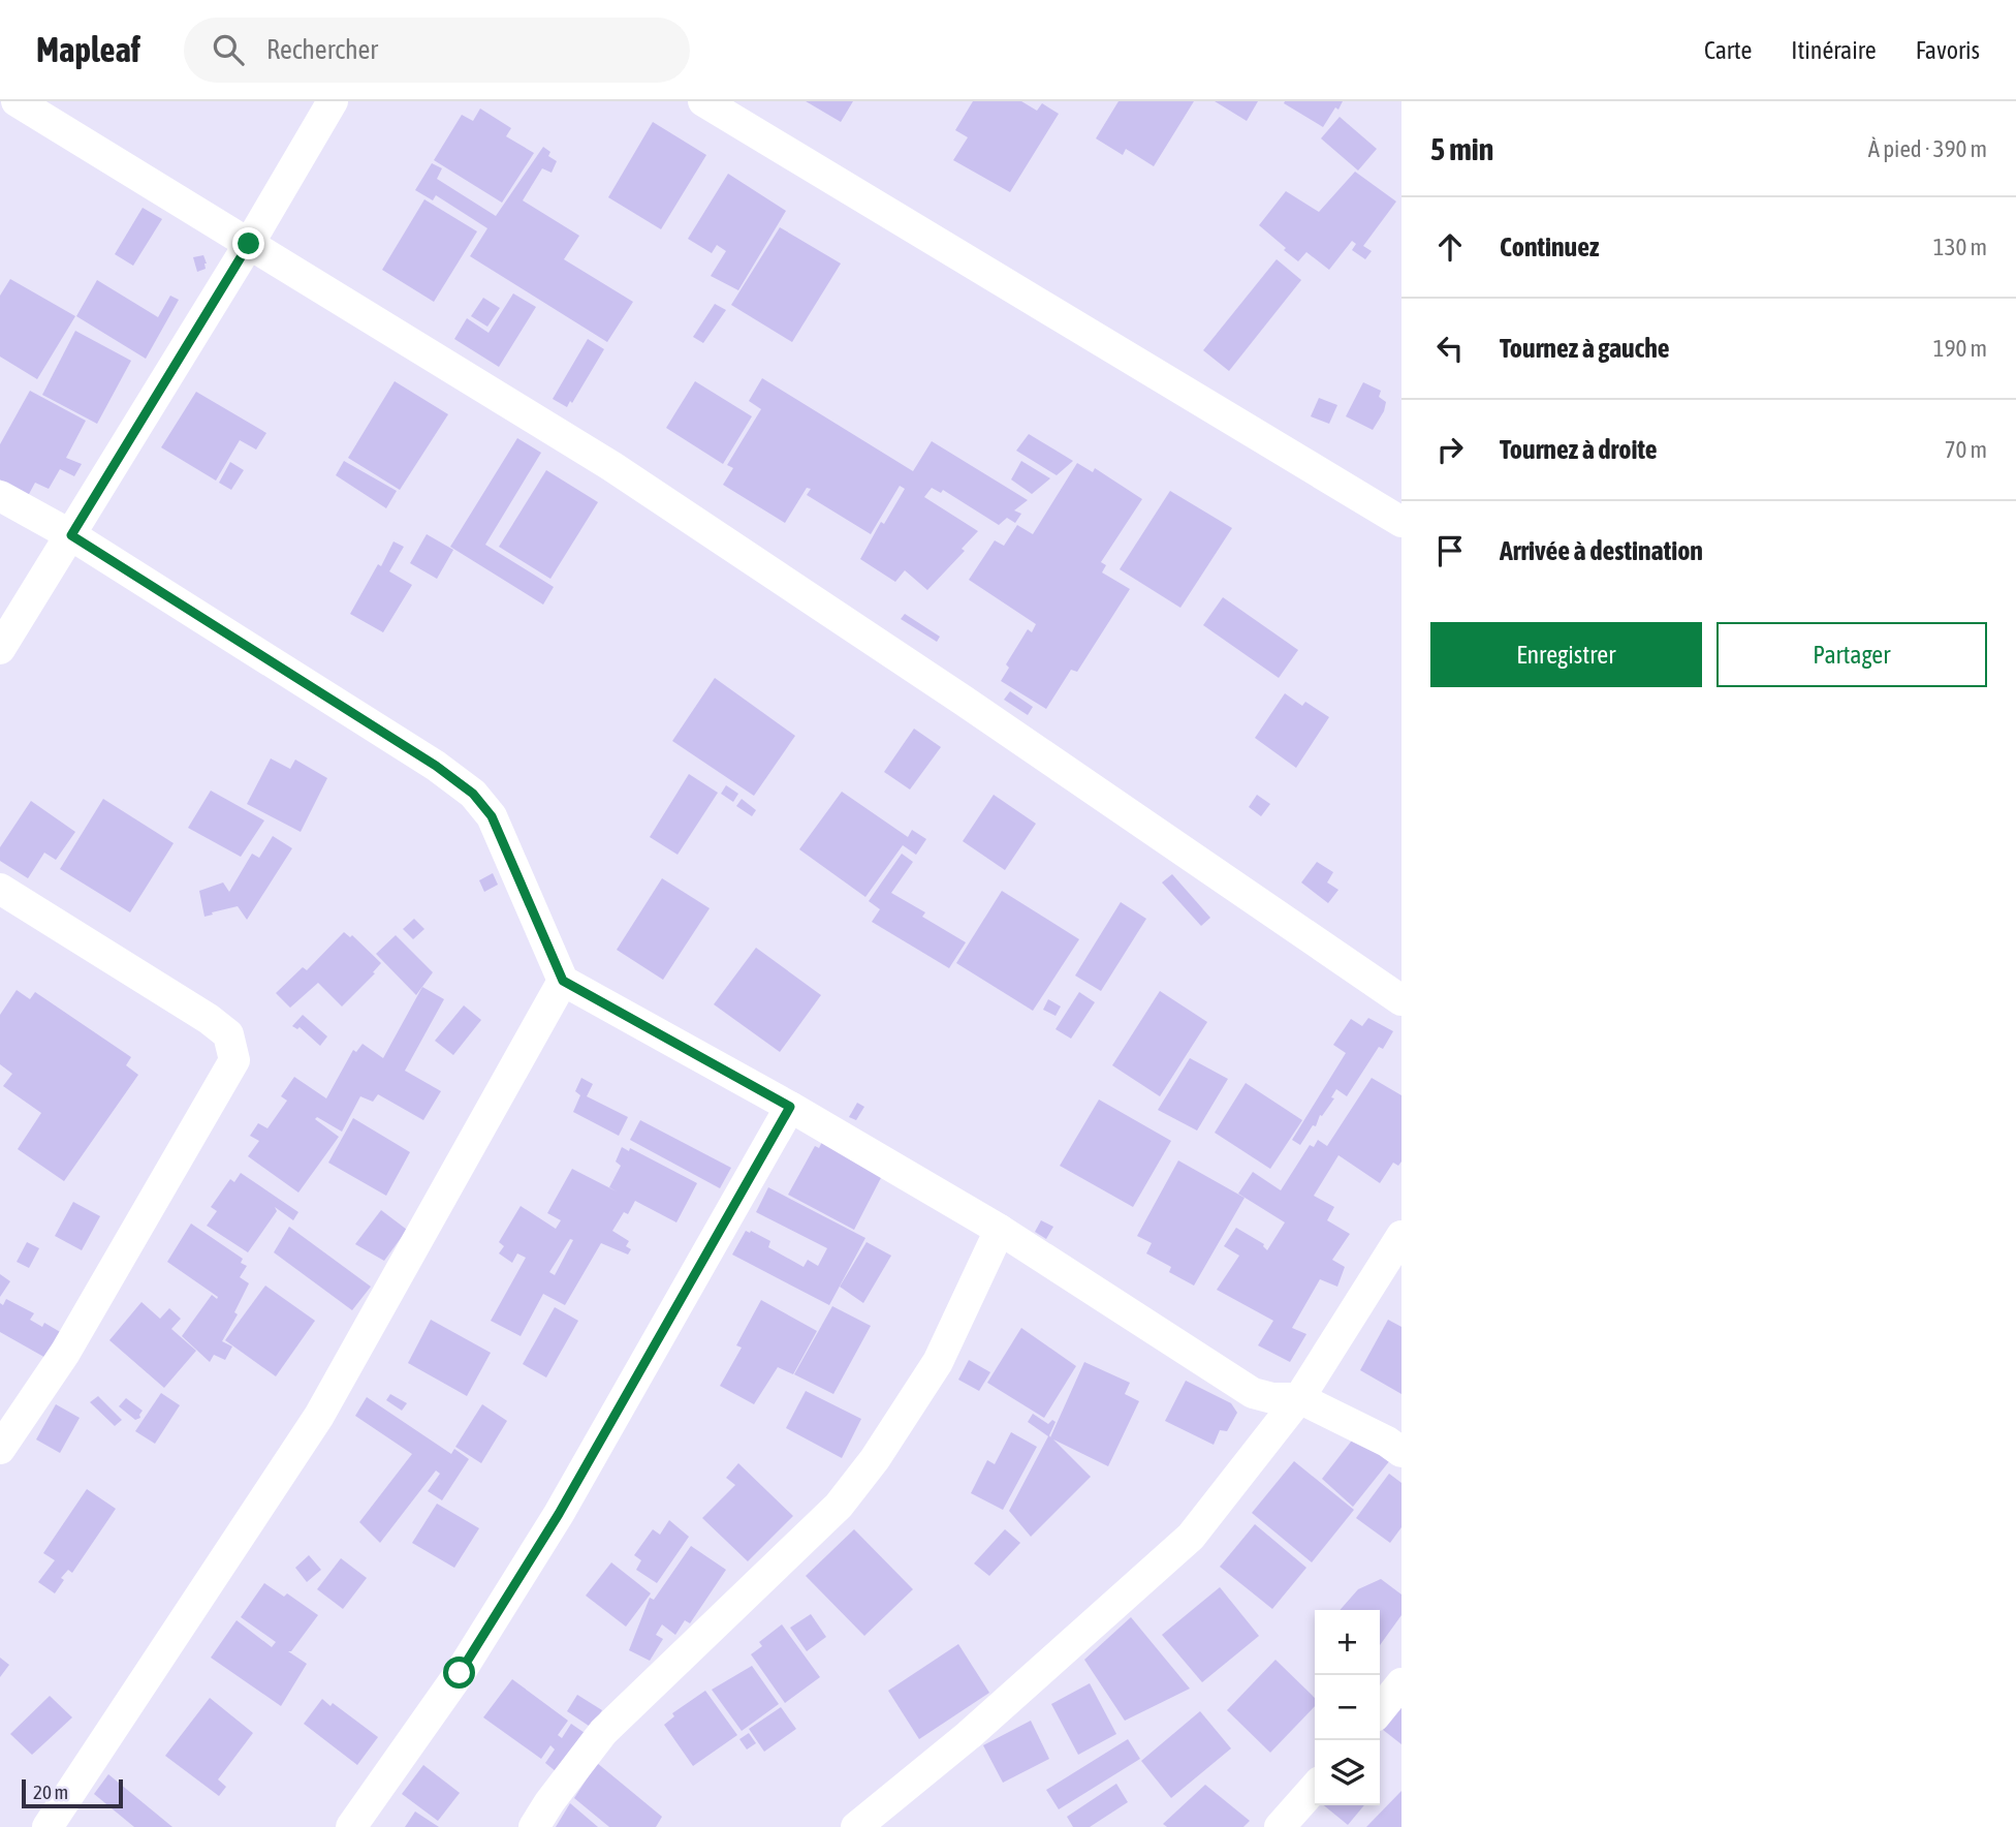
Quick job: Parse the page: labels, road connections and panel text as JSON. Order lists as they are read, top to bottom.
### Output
{
  "scale_bar": "20 m",
  "page": {
    "header": "Mapleaf",
    "search": "Rechercher",
    "nav": ["Carte", "Itinéraire", "Favoris"],
    "heading": ["5 min", "À pied · 390 m"],
    "list": [
      ["Continuez", "130 m"],
      ["Tournez à gauche", "190 m"],
      ["Tournez à droite", "70 m"],
      "Arrivée à destination"
    ],
    "buttons": ["Enregistrer", "Partager"],
    "map_buttons": ["+", "−"],
    "scale": "20 m"
  }
}
